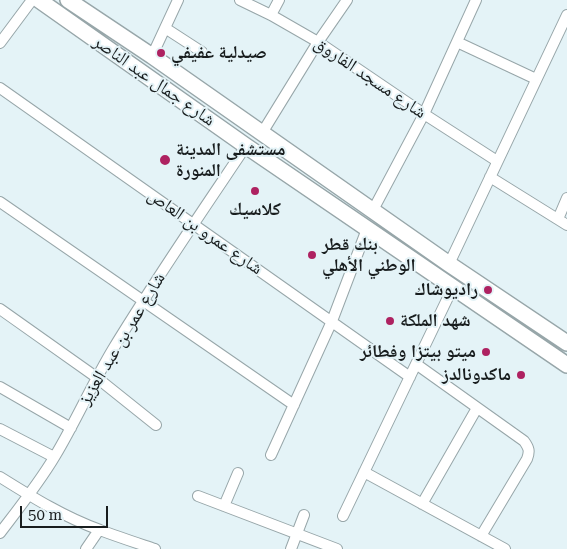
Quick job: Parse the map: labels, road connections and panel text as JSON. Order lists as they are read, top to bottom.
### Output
{
  "streets": {
    "main road": ["شارع جمال عبد الناصر"],
    "street": ["شارع مسجد الفاروق", "شارع عمرو بن العاص", "شارع عمر بن عبد العزيز"]
  },
  "crossings": [
    ["شارع جمال عبد الناصر", "شارع عمر بن عبد العزيز"],
    ["شارع عمرو بن العاص", "شارع عمر بن عبد العزيز"]
  ],
  "places": [
    "صيدلية عفيفي",
    "مستشفى المدينة المنورة",
    "كلاسيك",
    "بنك قطر الوطني الأهلي",
    "راديوشاك",
    "شهد الملكة",
    "ميتو بيتزا وفطائر",
    "ماكدونالدز"
  ],
  "scale_bar": "50 m"
}
